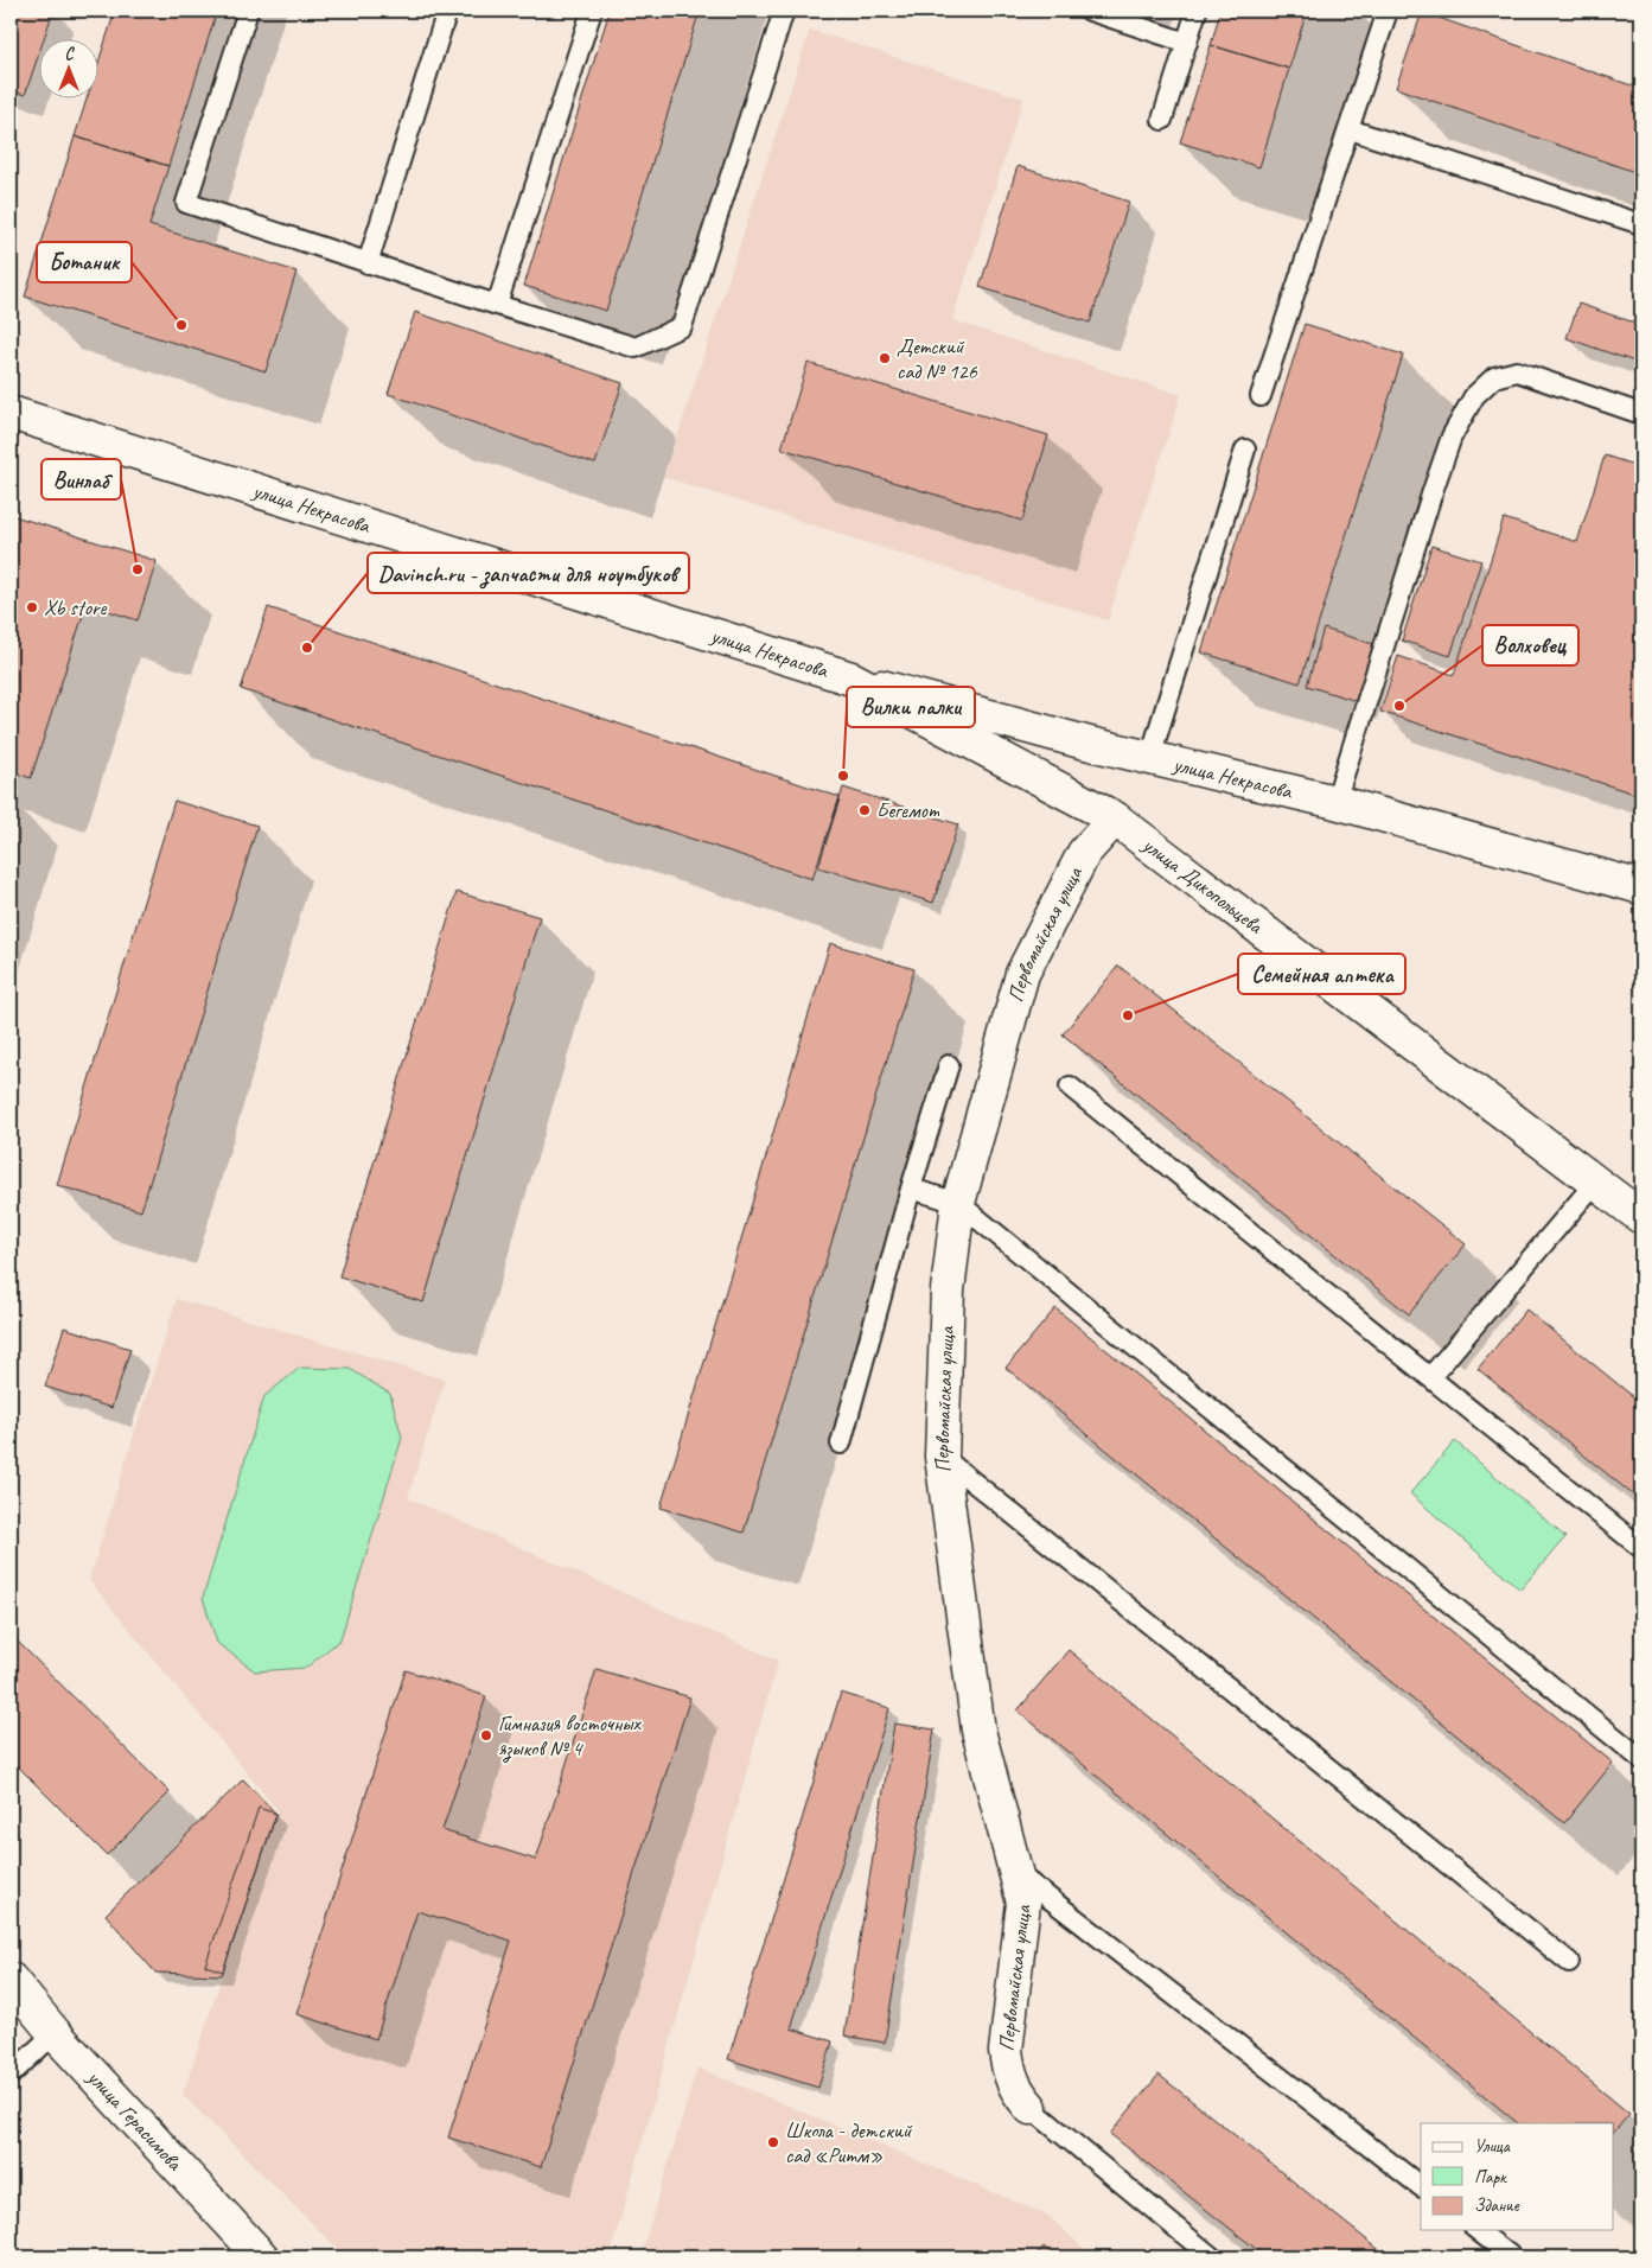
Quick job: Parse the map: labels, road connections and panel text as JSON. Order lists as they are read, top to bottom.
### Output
{
  "streets": {
    "street": [
      "улица Некрасова",
      "улица Дикопольцева",
      "Первомайская улица",
      "улица Герасимова"
    ]
  },
  "crossings": [
    ["улица Некрасова", "улица Дикопольцева"],
    ["улица Дикопольцева", "Первомайская улица"]
  ],
  "places": [
    "Ботаник",
    "Детский сад № 126",
    "Винлаб",
    "Xb store",
    "Davinch.ru - запчасти для ноутбуков",
    "Волховец",
    "Вилки палки",
    "Бегемот",
    "Семейная аптека",
    "Гимназия восточных языков № 4",
    "Школа - детский сад «Ритм»"
  ],
  "legend": ["Улица", "Парк", "Здание"],
  "north": "top"
}
